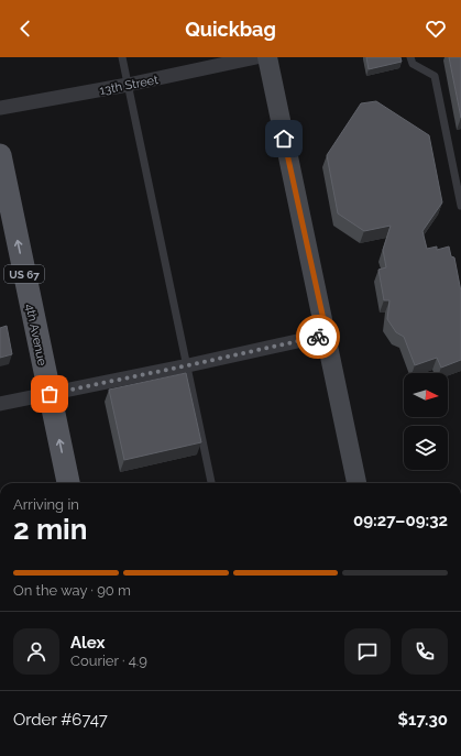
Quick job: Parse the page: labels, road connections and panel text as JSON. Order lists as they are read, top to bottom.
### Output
{
  "streets": {
    "main road": ["US 67", "4th Avenue"],
    "street": ["13th Street"]
  },
  "one_way": ["4th Avenue"],
  "north": "right",
  "page": {
    "header": "Quickbag",
    "heading": ["2 min", "Arriving in", "09:27–09:32"],
    "panel": [
      "Alex",
      "Courier · 4.9",
      "Order #6747",
      "$17.30"
    ],
    "bar": "On the way · 90 m"
  }
}
